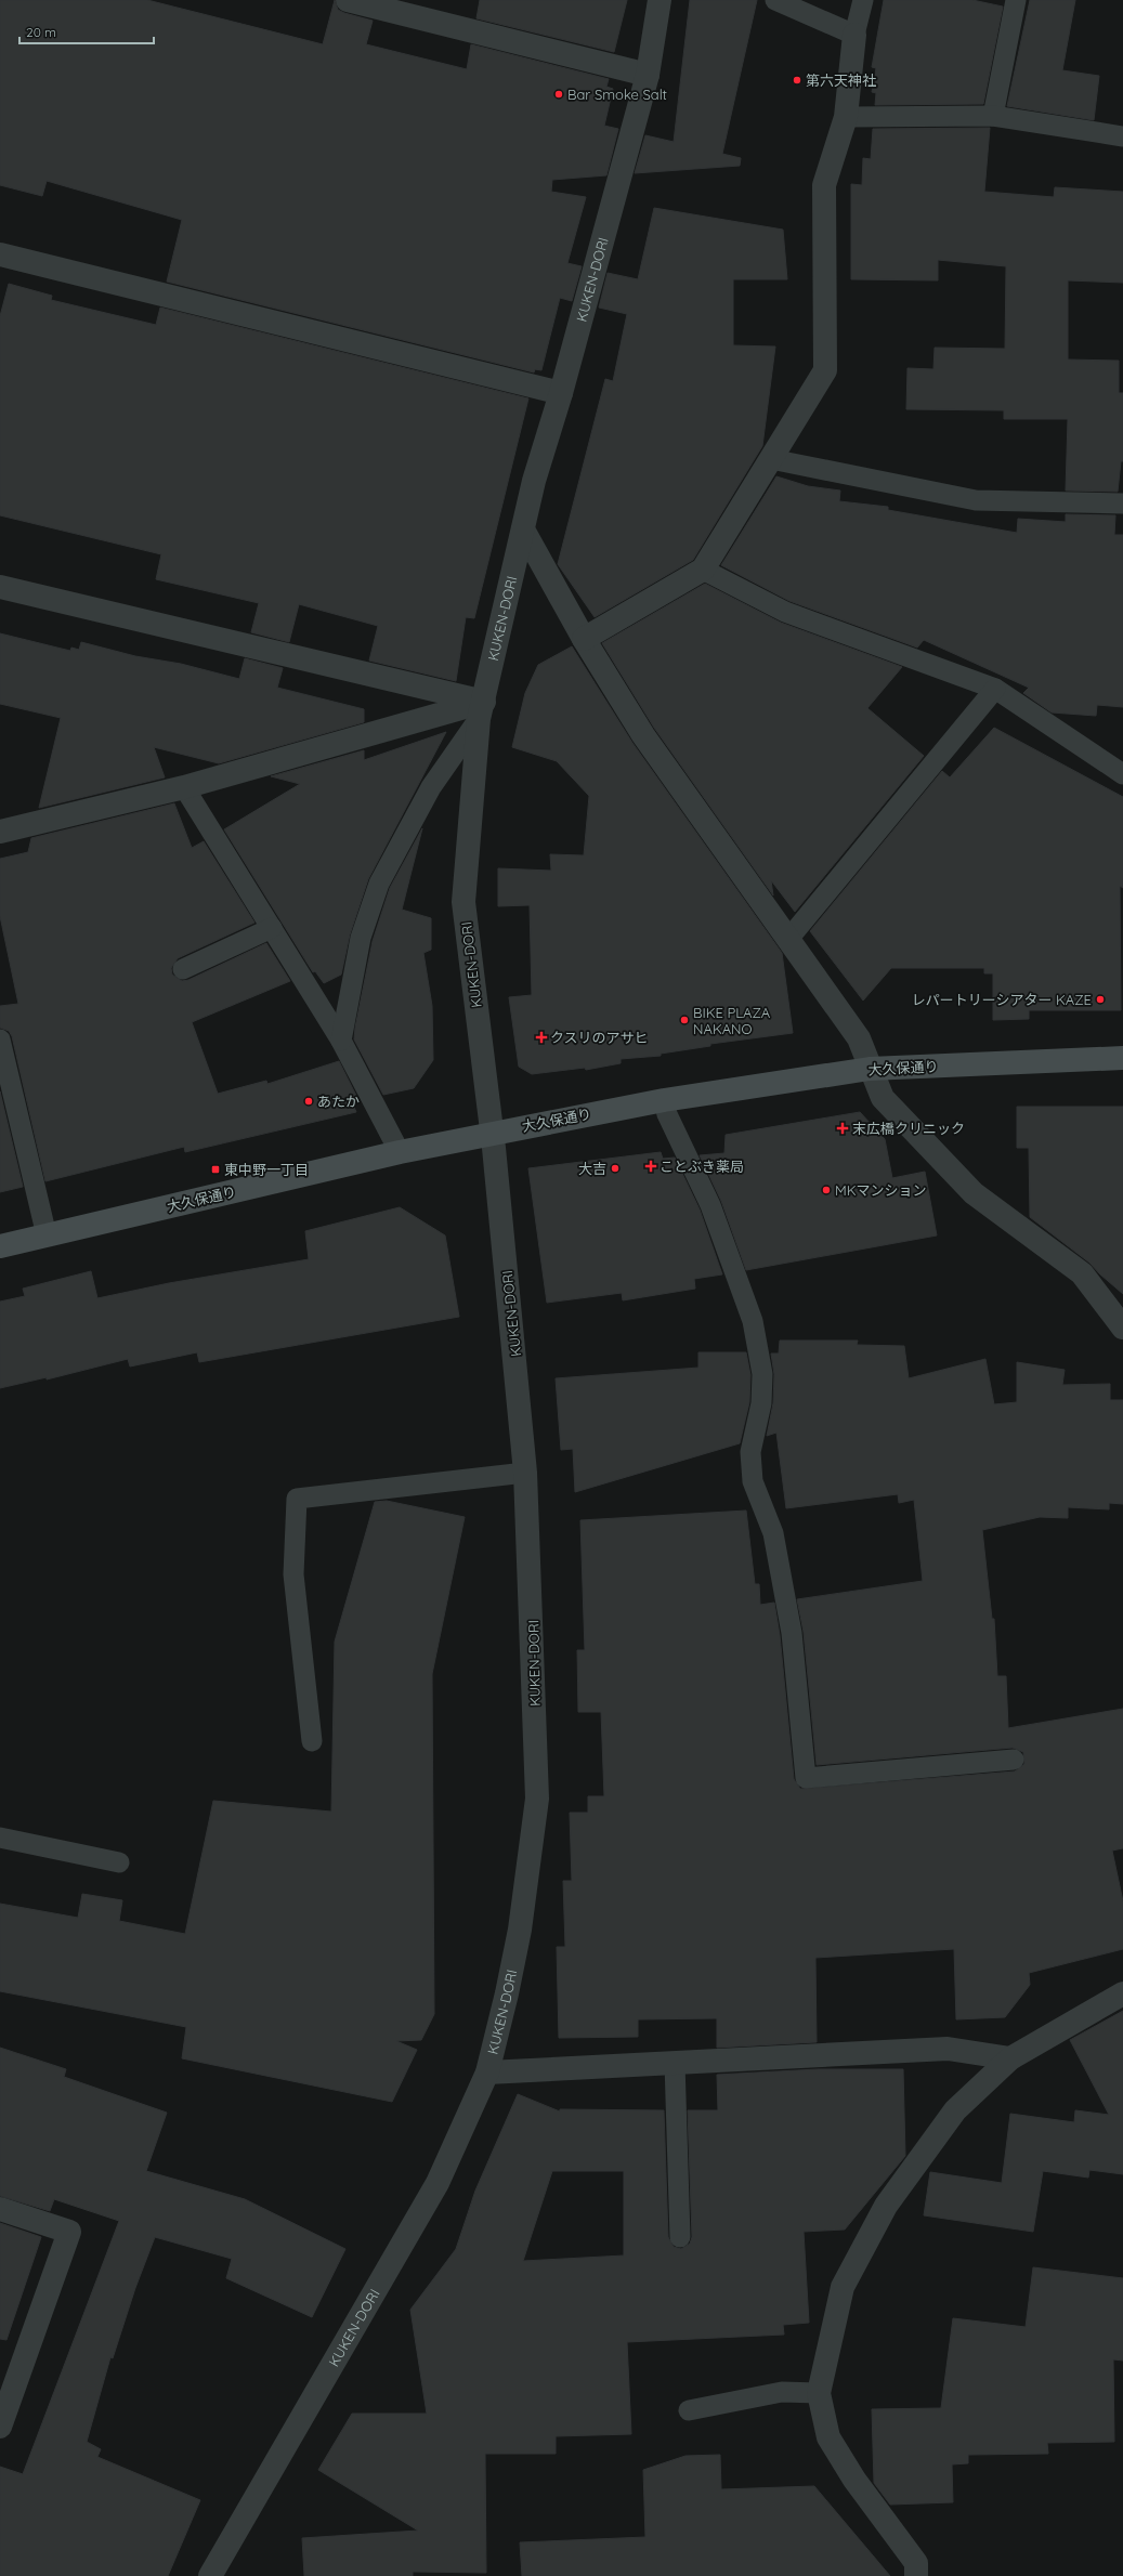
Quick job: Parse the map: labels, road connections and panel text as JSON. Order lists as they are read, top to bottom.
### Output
{
  "streets": {
    "main road": ["大久保通り"],
    "street": ["KUKEN-DORI"]
  },
  "crossings": [
    ["KUKEN-DORI", "大久保通り"]
  ],
  "places": {
    "other": [
      "第六天神社",
      "Bar Smoke Salt",
      "レパートリーシアター KAZE",
      "BIKE PLAZA NAKANO",
      "あたか",
      "大吉",
      "MKマンション"
    ],
    "health": ["クスリのアサヒ", "末広橋クリニック", "ことぶき薬局"],
    "transit": ["東中野一丁目"]
  },
  "scale_bar": "20 m"
}
